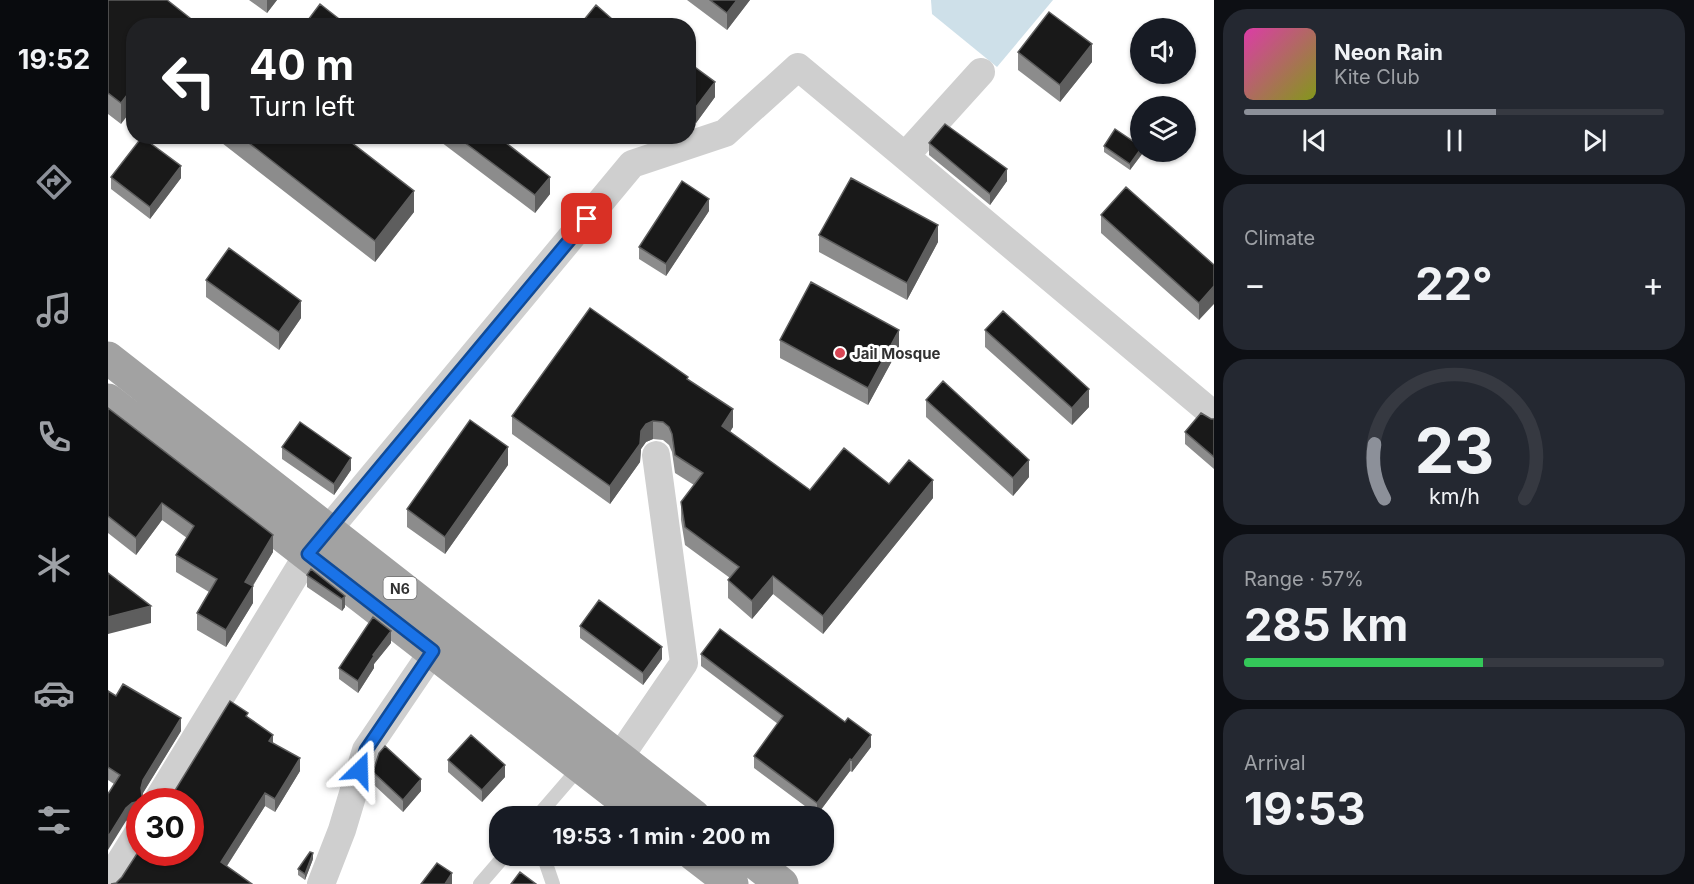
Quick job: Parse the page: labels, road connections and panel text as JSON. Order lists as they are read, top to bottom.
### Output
{
  "streets": {
    "highway": ["N6"]
  },
  "places": ["Jail Mosque"],
  "page": {
    "tabs": "19:52",
    "turn": ["40 m", "Turn left"],
    "song": ["Neon Rain", "Kite Club"],
    "tile": [
      "Climate",
      ["Range · 57%", "285 km"],
      ["Arrival", "19:53"]
    ],
    "heat": ["−", "22°", "+"],
    "limit": "30",
    "trip": "19:53 · 1 min · 200 m",
    "gauge": ["23", "km/h"]
  }
}
